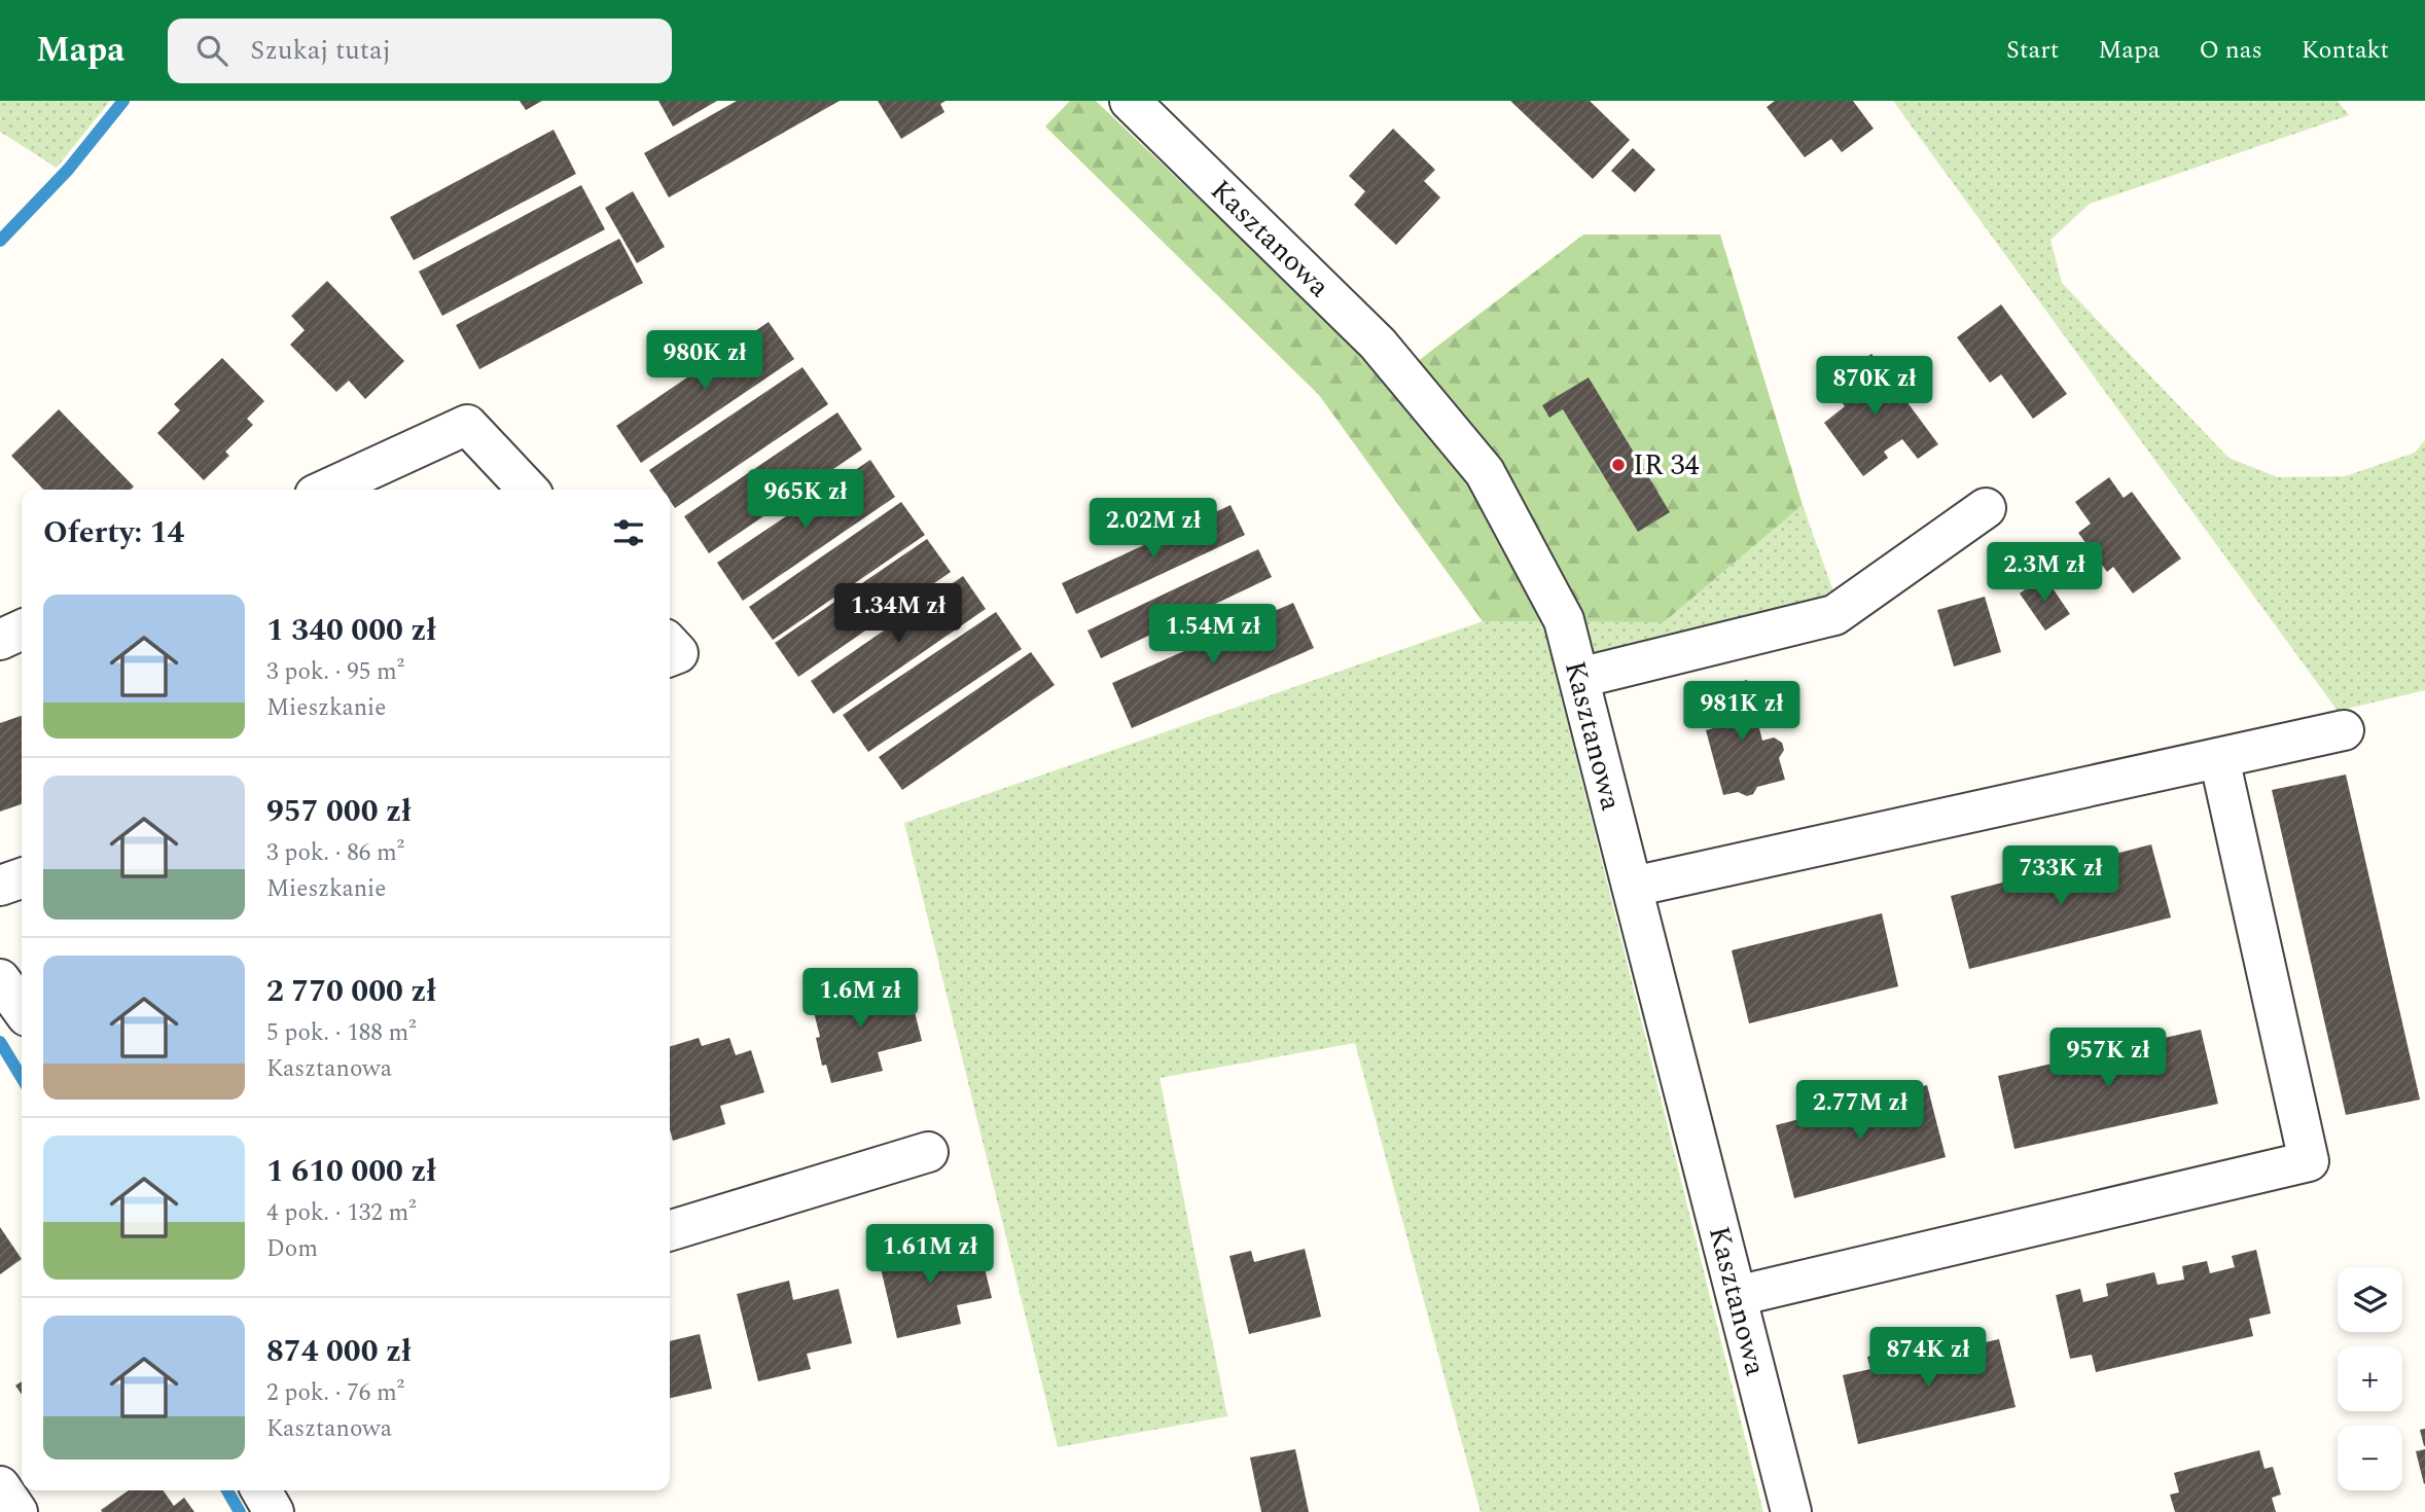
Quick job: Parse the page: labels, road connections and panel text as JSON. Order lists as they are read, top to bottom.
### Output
{
  "streets": {
    "street": ["Kasztanowa"]
  },
  "places": ["IR 34"],
  "page": {
    "header": "Mapa",
    "search": "Szukaj tutaj",
    "nav": [
      "Start",
      "Mapa",
      "O nas",
      "Kontakt"
    ],
    "price": [
      "980K zł",
      "870K zł",
      "965K zł",
      "2.02M zł",
      "2.3M zł",
      "1.34M zł",
      "1.54M zł",
      "981K zł",
      "733K zł",
      "1.6M zł",
      "957K zł",
      "2.77M zł",
      "1.61M zł",
      "874K zł"
    ],
    "heading": "Oferty: 14",
    "list": [
      {
        "name": "1 340 000 zł",
        "note": "3 pok. · 95 m² · Mieszkanie"
      },
      {
        "name": "957 000 zł",
        "note": "3 pok. · 86 m² · Mieszkanie"
      },
      {
        "name": "2 770 000 zł",
        "note": "5 pok. · 188 m² · Kasztanowa"
      },
      {
        "name": "1 610 000 zł",
        "note": "4 pok. · 132 m² · Dom"
      },
      {
        "name": "874 000 zł",
        "note": "2 pok. · 76 m² · Kasztanowa"
      }
    ],
    "map_buttons": ["+", "−"]
  }
}
